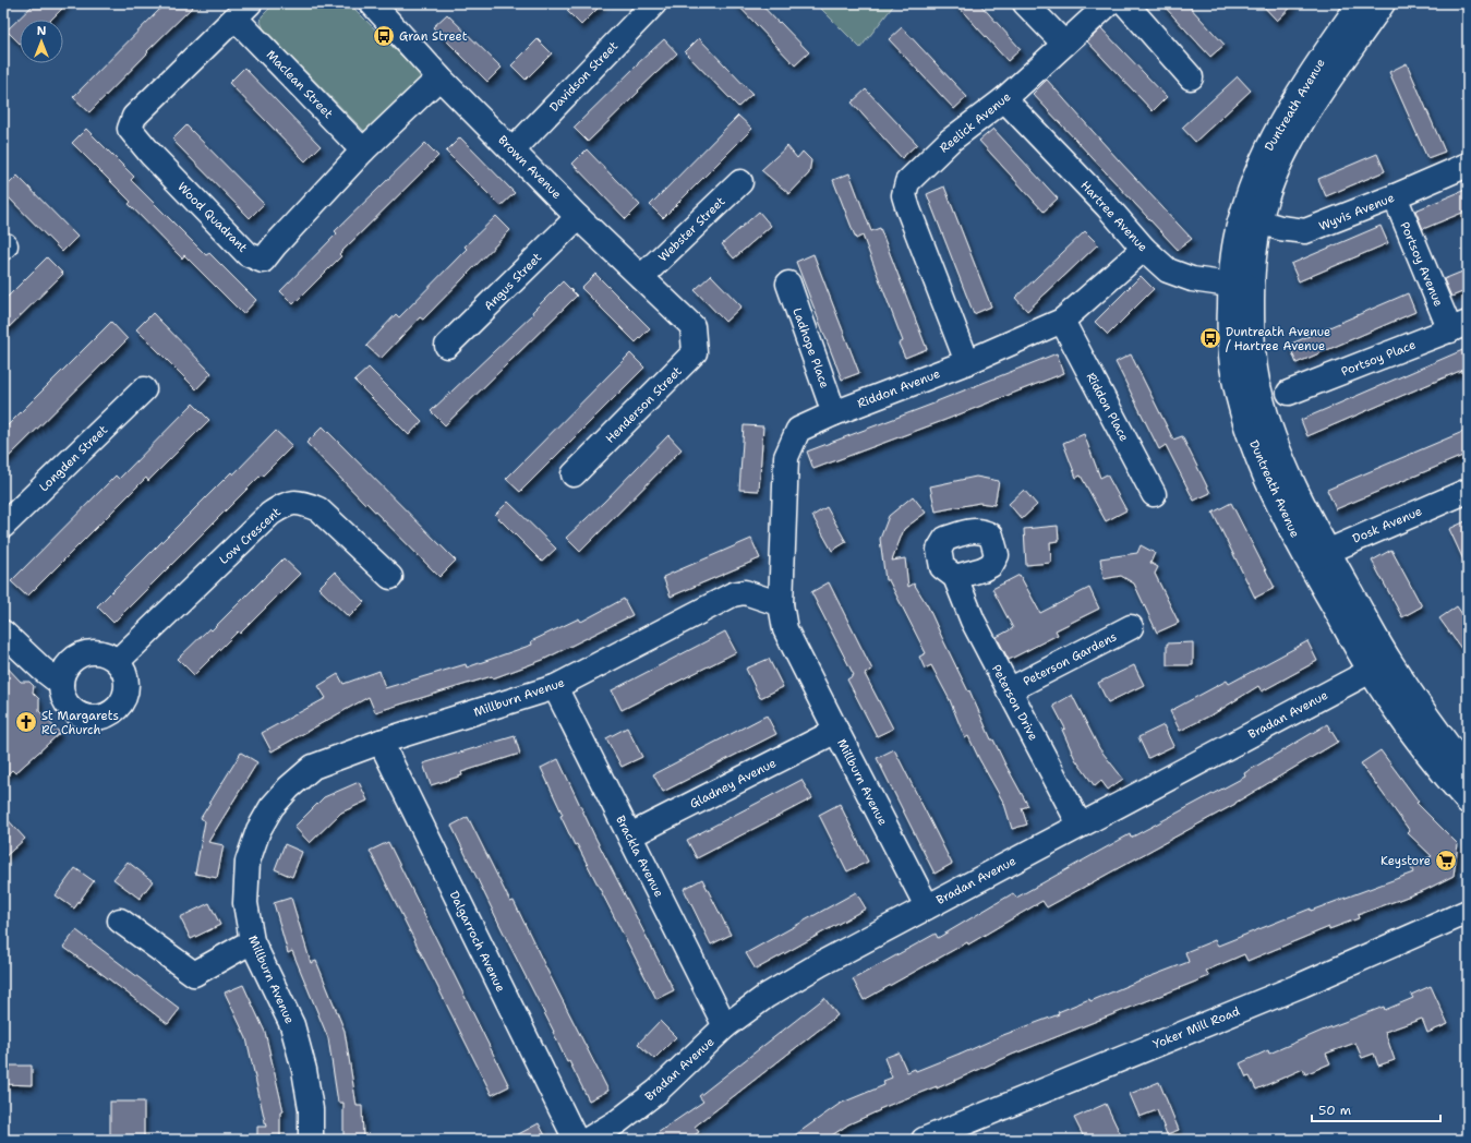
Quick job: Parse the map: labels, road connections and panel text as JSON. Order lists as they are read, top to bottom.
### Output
{
  "streets": {
    "street": [
      "Davidson Street",
      "Maclean Street",
      "Duntreath Avenue",
      "Reelick Avenue",
      "Brown Avenue",
      "Wyvis Avenue",
      "Hartree Avenue",
      "Wood Quadrant",
      "Webster Street",
      "Portsoy Avenue",
      "Angus Street",
      "Ladhope Place",
      "Portsoy Place",
      "Riddon Avenue",
      "Henderson Street",
      "Riddon Place",
      "Longden Street",
      "Dosk Avenue",
      "Low Crescent",
      "Peterson Gardens",
      "Millburn Avenue",
      "Peterson Drive",
      "Bradan Avenue",
      "Gladney Avenue",
      "Brackla Avenue",
      "Dalgarroch Avenue",
      "Yoker Mill Road"
    ]
  },
  "crossings": [
    ["Davidson Street", "Brown Avenue"],
    ["Maclean Street", "Wood Quadrant"],
    ["Duntreath Avenue", "Wyvis Avenue"],
    ["Duntreath Avenue", "Hartree Avenue"],
    ["Duntreath Avenue", "Dosk Avenue"],
    ["Duntreath Avenue", "Bradan Avenue"],
    ["Reelick Avenue", "Hartree Avenue"],
    ["Reelick Avenue", "Riddon Avenue"],
    ["Brown Avenue", "Wood Quadrant"],
    ["Brown Avenue", "Webster Street"],
    ["Brown Avenue", "Angus Street"],
    ["Brown Avenue", "Henderson Street"],
    ["Wyvis Avenue", "Portsoy Avenue"],
    ["Hartree Avenue", "Riddon Avenue"],
    ["Portsoy Avenue", "Portsoy Place"],
    ["Ladhope Place", "Riddon Avenue"],
    ["Riddon Avenue", "Riddon Place"],
    ["Riddon Avenue", "Millburn Avenue"],
    ["Peterson Gardens", "Peterson Drive"],
    ["Millburn Avenue", "Bradan Avenue"],
    ["Millburn Avenue", "Gladney Avenue"],
    ["Millburn Avenue", "Brackla Avenue"],
    ["Millburn Avenue", "Dalgarroch Avenue"],
    ["Peterson Drive", "Bradan Avenue"],
    ["Bradan Avenue", "Brackla Avenue"],
    ["Gladney Avenue", "Brackla Avenue"]
  ],
  "places": {
    "bus stop": ["Gran Street", "Duntreath Avenue / Hartree Avenue"],
    "church": ["St Margarets RC Church"],
    "supermarket": ["Keystore"]
  },
  "scale_bar": "50 m",
  "north": "top"
}
